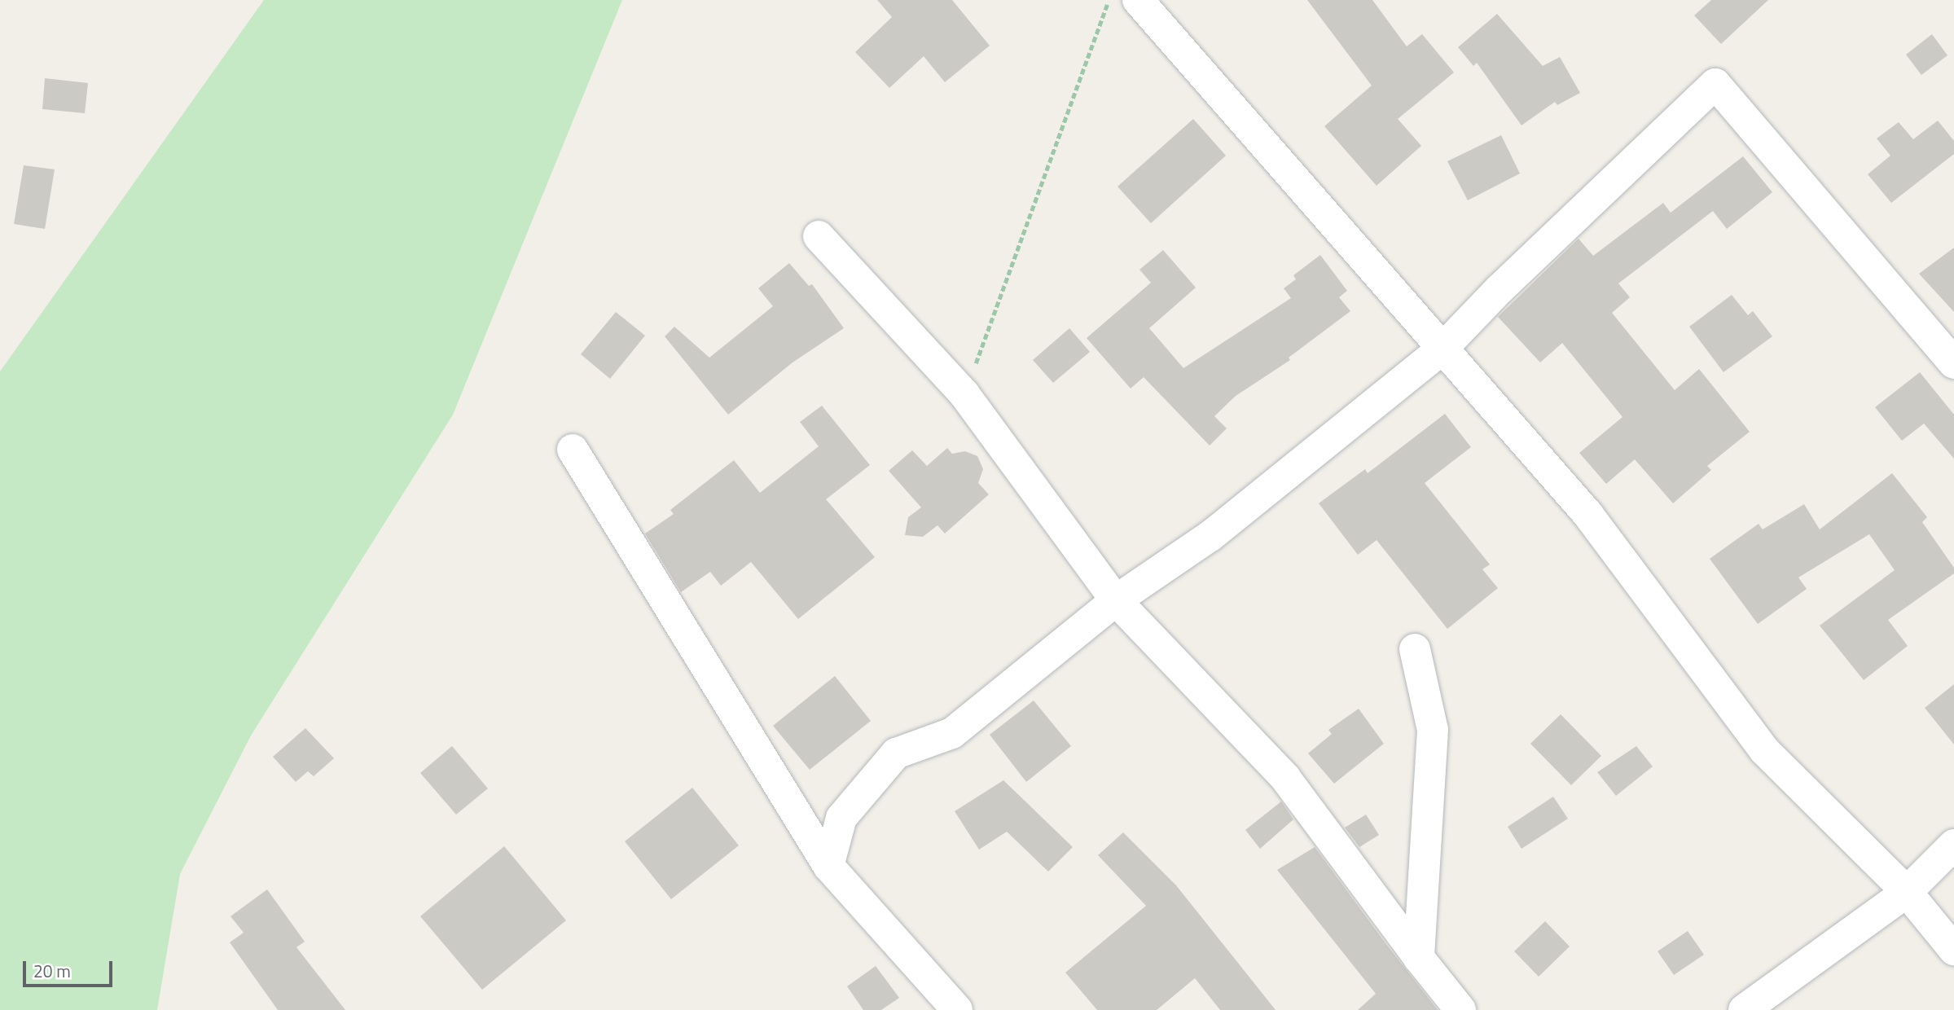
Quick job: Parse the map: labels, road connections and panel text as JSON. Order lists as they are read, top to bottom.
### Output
{
  "scale_bar": "20 m"
}
